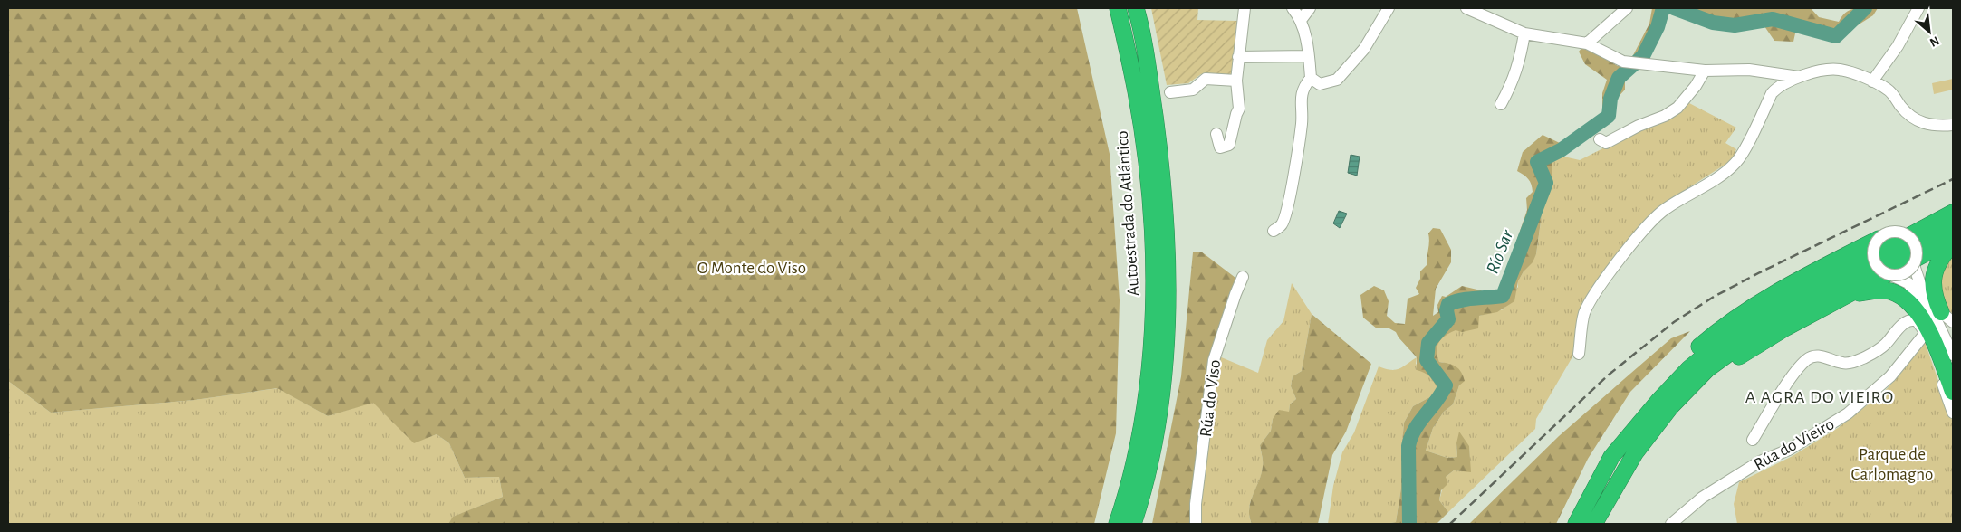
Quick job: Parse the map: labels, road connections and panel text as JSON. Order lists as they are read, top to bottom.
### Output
{
  "streets": {
    "highway": ["Autoestrada do Atlántico"],
    "street": ["Rúa do Viso", "Rúa do Vieiro"]
  },
  "districts": ["A AGRA DO VIEIRO"],
  "water": ["Río Sar"],
  "parks": ["O Monte do Viso", "Parque de Carlomagno"],
  "north": "bottom right"
}
